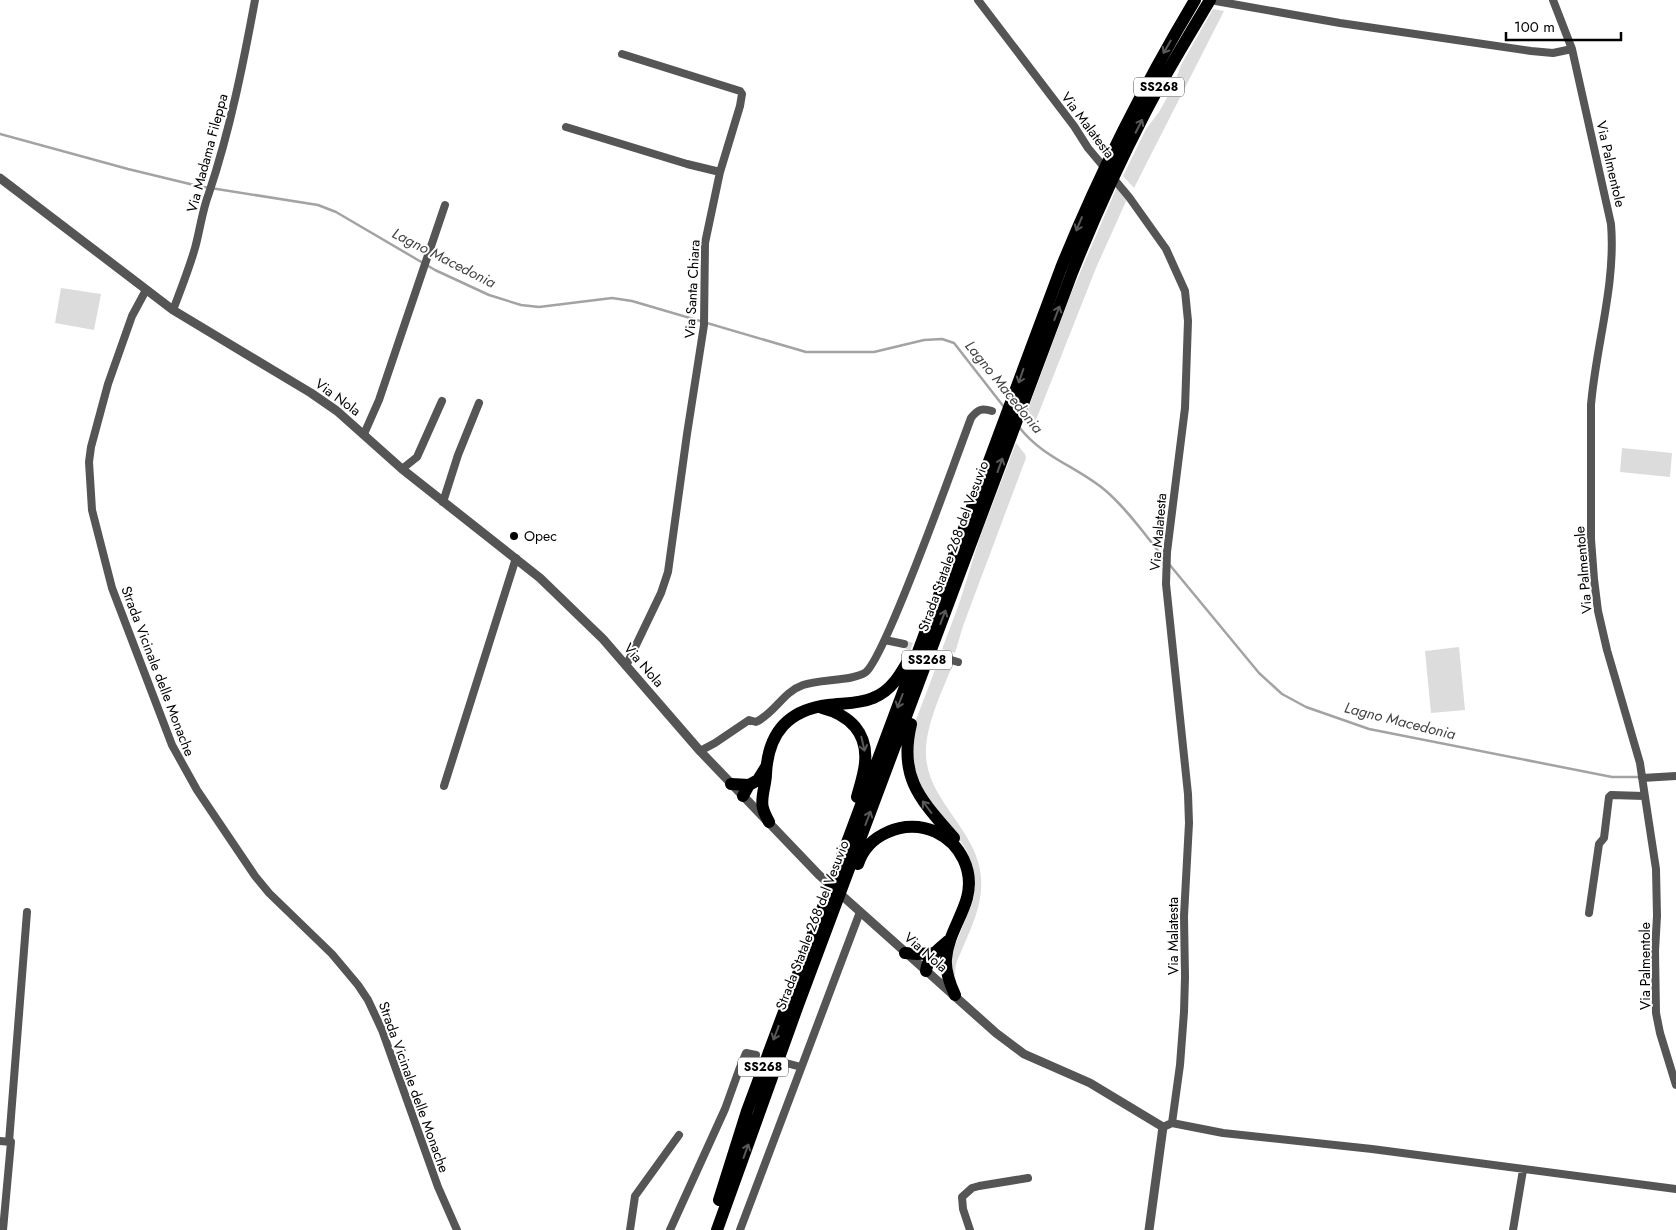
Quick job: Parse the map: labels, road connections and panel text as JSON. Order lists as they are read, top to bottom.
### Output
{
  "streets": {
    "highway": ["SS268", "Strada Statale 268 del Vesuvio"],
    "street": [
      "Via Malatesta",
      "Via Madama Fileppa",
      "Via Palmentole",
      "Via Santa Chiara",
      "Via Nola",
      "Strada Vicinale delle Monache"
    ]
  },
  "crossings": [
    ["SS268", "Via Nola"],
    ["SS268", "Strada Statale 268 del Vesuvio"],
    ["Via Malatesta", "Via Nola"],
    ["Via Madama Fileppa", "Via Nola"],
    ["Via Santa Chiara", "Via Nola"],
    ["Via Nola", "Strada Vicinale delle Monache"]
  ],
  "water": ["Lagno Macedonia"],
  "places": ["Opec"],
  "scale_bar": "100 m"
}
